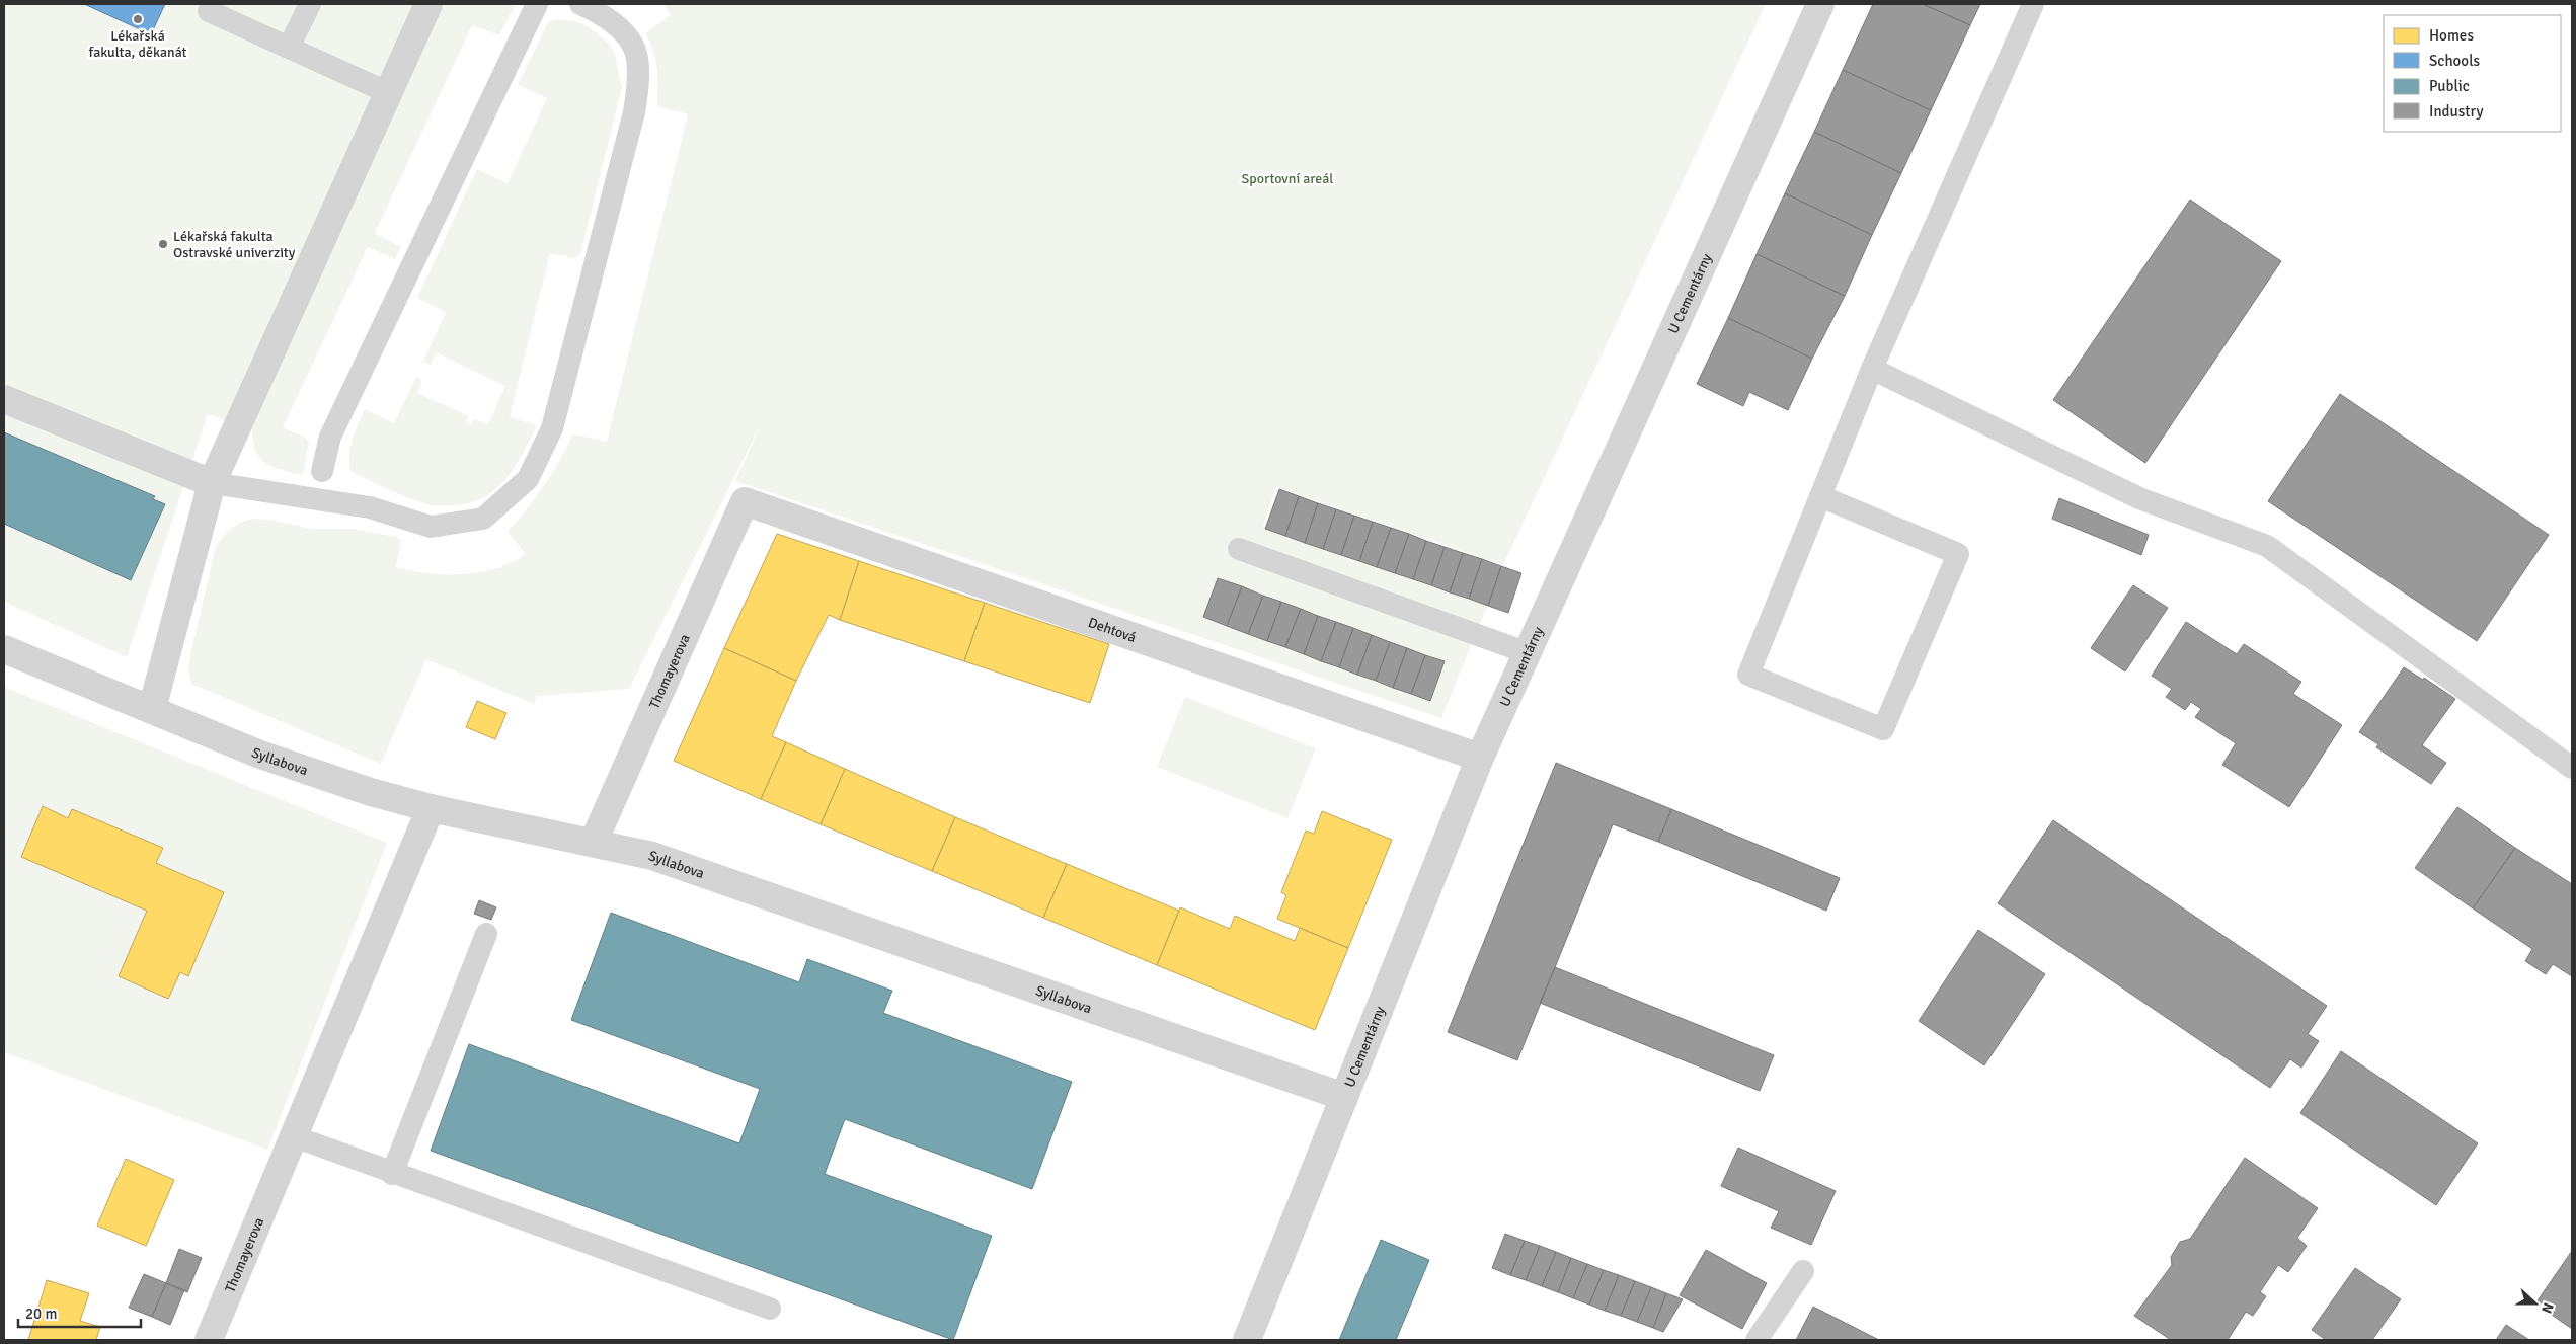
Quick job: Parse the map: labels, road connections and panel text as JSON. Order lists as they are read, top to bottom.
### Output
{
  "streets": {
    "street": [
      "U Cementárny",
      "Dehtová",
      "Thomayerova",
      "Syllabova"
    ]
  },
  "crossings": [
    ["U Cementárny", "Dehtová"],
    ["U Cementárny", "Syllabova"],
    ["Dehtová", "Thomayerova"],
    ["Thomayerova", "Syllabova"]
  ],
  "parks": ["Sportovní areál"],
  "places": ["Lékařská fakulta, děkanát", "Lékařská fakulta Ostravské univerzity"],
  "legend": [
    "Homes",
    "Schools",
    "Public",
    "Industry"
  ],
  "scale_bar": "20 m",
  "north": "right"
}
